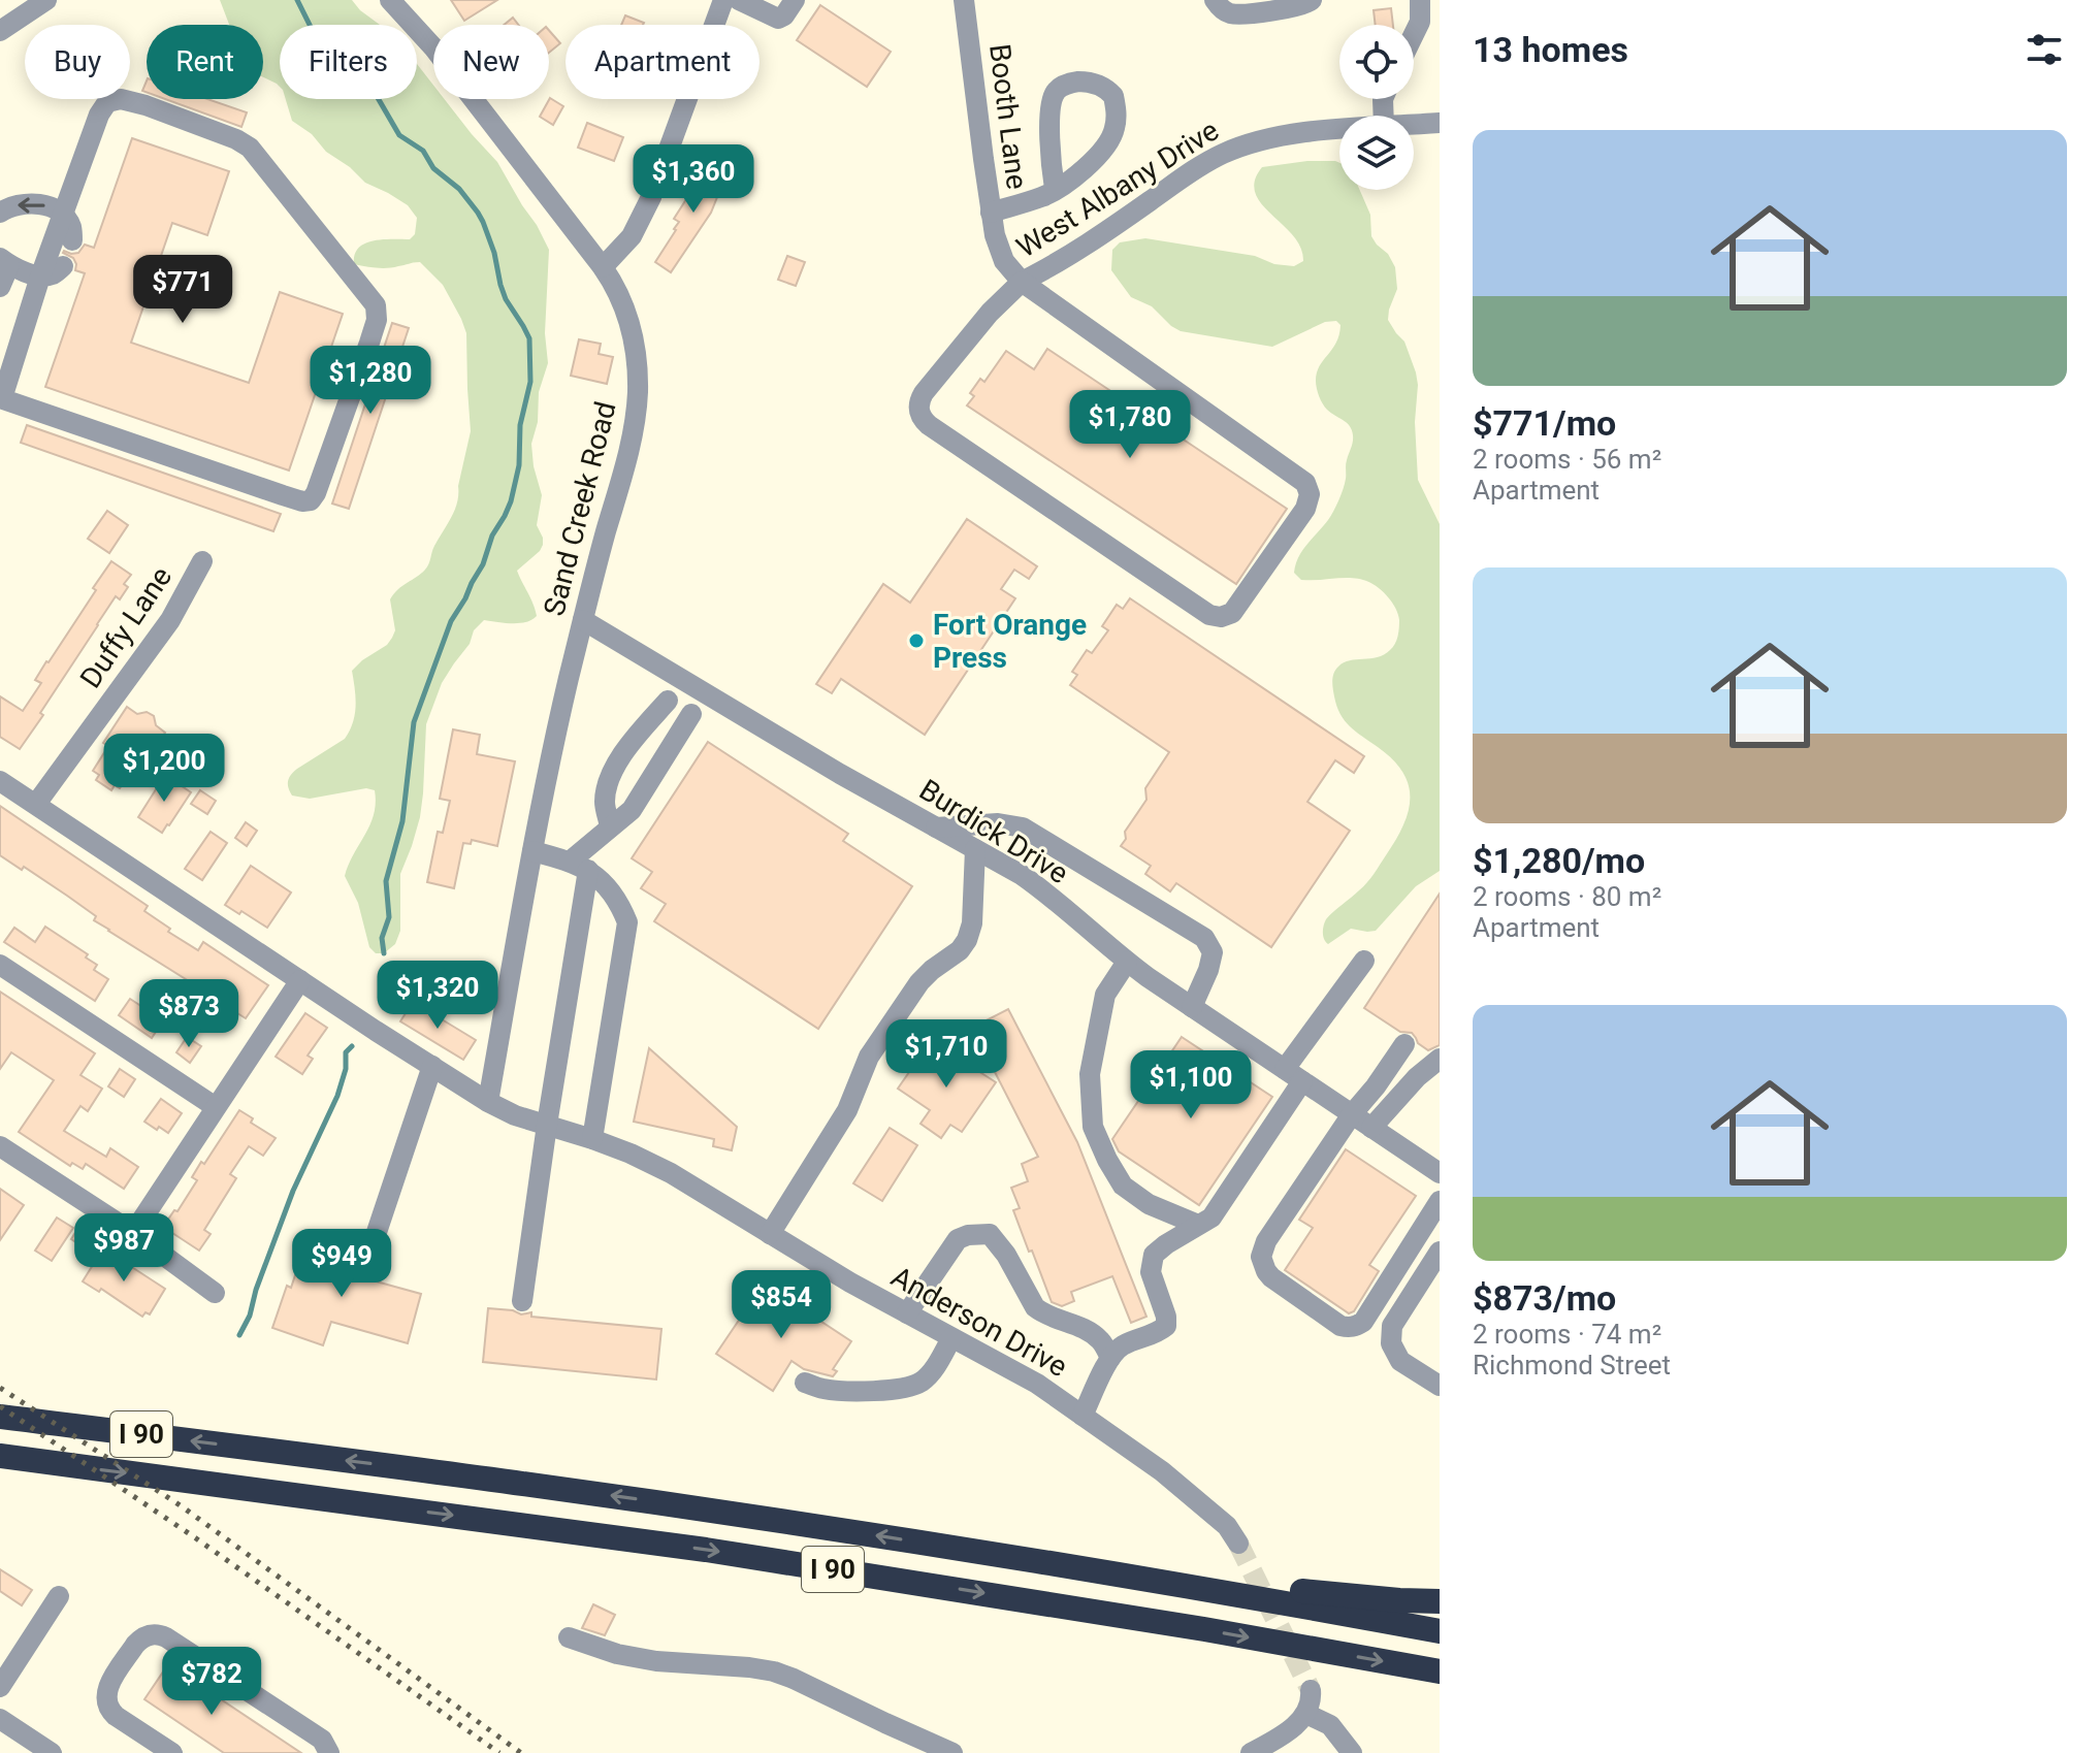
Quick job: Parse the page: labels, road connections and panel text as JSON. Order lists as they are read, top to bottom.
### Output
{
  "streets": {
    "highway": ["I 90"],
    "street": [
      "Booth Lane",
      "West Albany Drive",
      "Sand Creek Road",
      "Duffy Lane",
      "Burdick Drive",
      "Anderson Drive"
    ]
  },
  "crossings": [
    ["Booth Lane", "West Albany Drive"],
    ["Sand Creek Road", "Burdick Drive"],
    ["Sand Creek Road", "Anderson Drive"],
    ["Duffy Lane", "Anderson Drive"]
  ],
  "places": ["Fort Orange Press"],
  "page": {
    "heading": "13 homes",
    "chip": [
      "Buy",
      "Rent",
      "Filters",
      "New",
      "Apartment"
    ],
    "list": [
      {
        "name": "$771/mo",
        "note": "2 rooms · 56 m² · Apartment"
      },
      {
        "name": "$1,280/mo",
        "note": "2 rooms · 80 m² · Apartment"
      },
      {
        "name": "$873/mo",
        "note": "2 rooms · 74 m² · Richmond Street"
      }
    ],
    "price": [
      "$1,360",
      "$771",
      "$1,280",
      "$1,780",
      "$1,200",
      "$1,320",
      "$873",
      "$1,710",
      "$1,100",
      "$987",
      "$949",
      "$854",
      "$782"
    ]
  }
}
